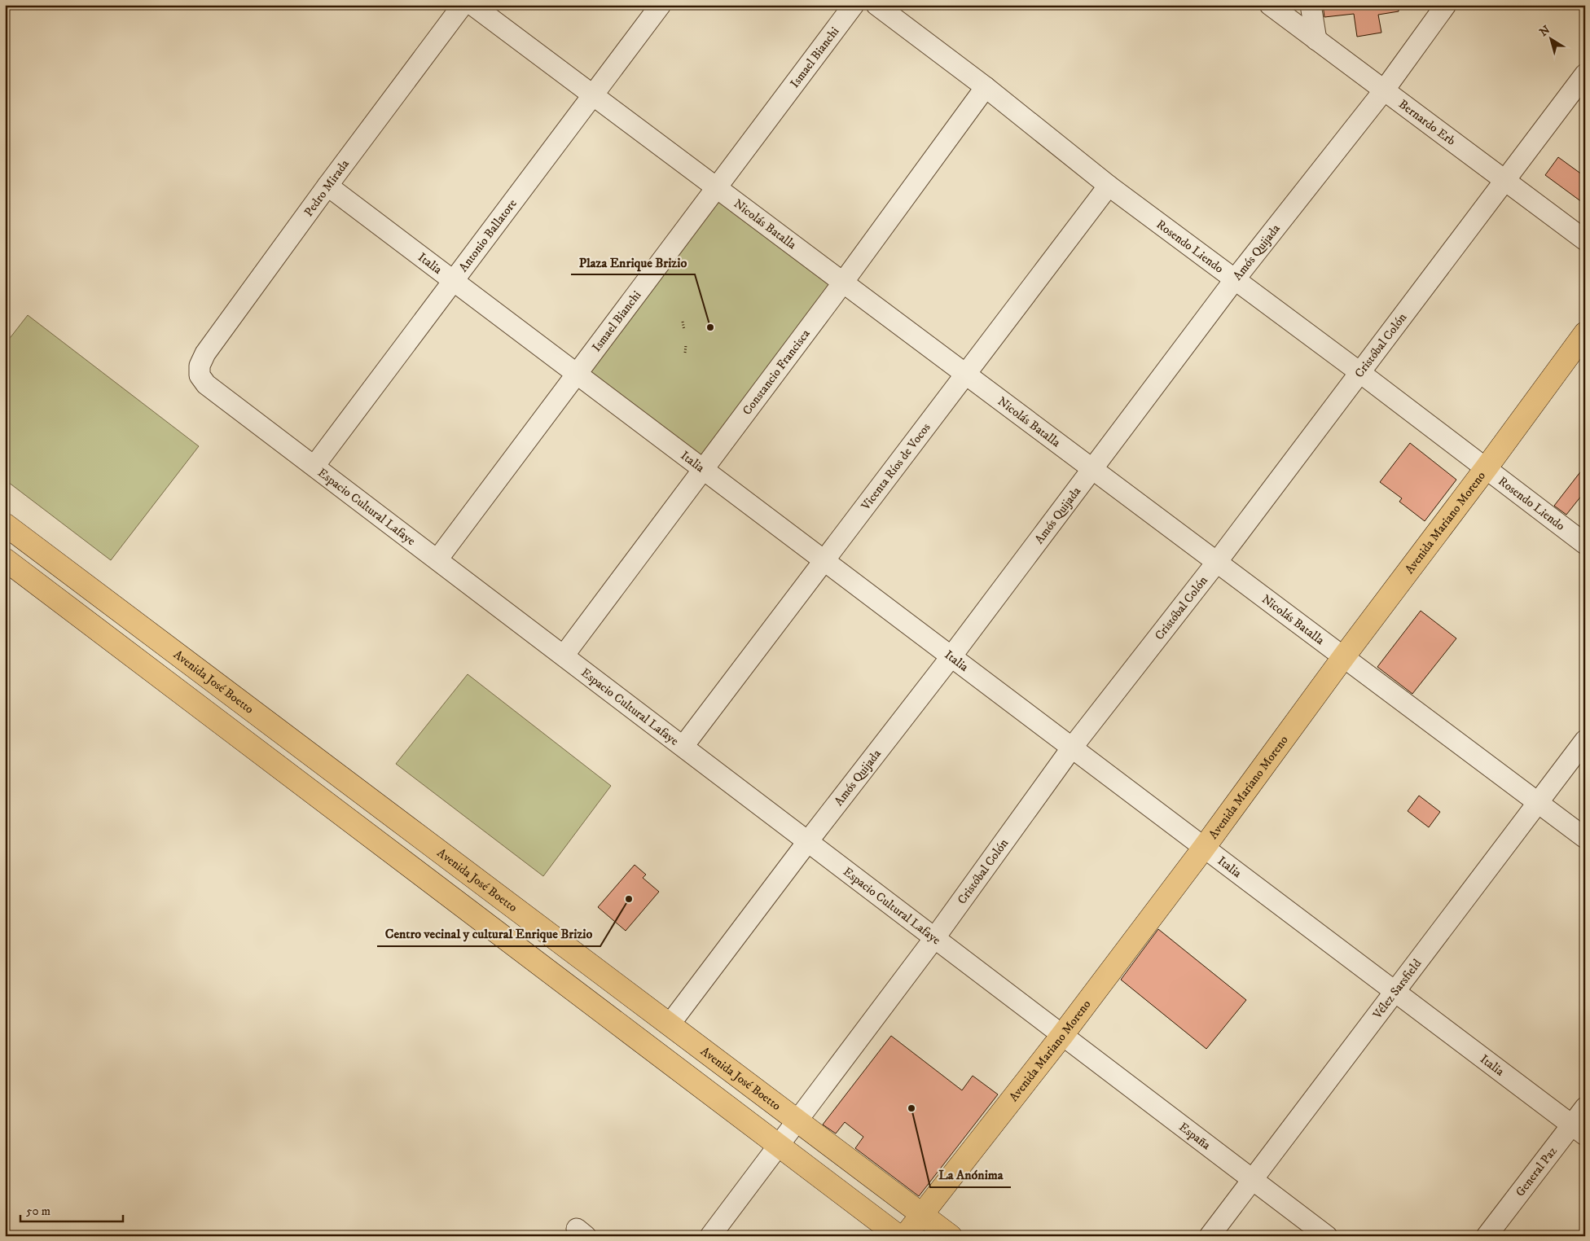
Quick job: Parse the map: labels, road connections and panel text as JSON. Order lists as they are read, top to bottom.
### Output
{
  "streets": {
    "main road": ["Avenida Mariano Moreno", "Avenida José Boetto"],
    "street": [
      "Ismael Bianchi",
      "Bernardo Erb",
      "Pedro Mirada",
      "Nicolás Batalla",
      "Antonio Ballatore",
      "Rosendo Liendo",
      "Amós Quijada",
      "Italia",
      "Cristóbal Colón",
      "Constancio Francisca",
      "Vicenta Ríos de Vocos",
      "Espacio Cultural Lafaye",
      "Vélez Sarsfield",
      "España",
      "General Paz"
    ]
  },
  "crossings": [
    ["Ismael Bianchi", "Nicolás Batalla"],
    ["Ismael Bianchi", "Italia"],
    ["Ismael Bianchi", "Espacio Cultural Lafaye"],
    ["Bernardo Erb", "Amós Quijada"],
    ["Bernardo Erb", "Cristóbal Colón"],
    ["Pedro Mirada", "Italia"],
    ["Pedro Mirada", "Espacio Cultural Lafaye"],
    ["Nicolás Batalla", "Antonio Ballatore"],
    ["Nicolás Batalla", "Amós Quijada"],
    ["Nicolás Batalla", "Cristóbal Colón"],
    ["Nicolás Batalla", "Constancio Francisca"],
    ["Nicolás Batalla", "Vicenta Ríos de Vocos"],
    ["Nicolás Batalla", "Avenida Mariano Moreno"],
    ["Nicolás Batalla", "Vélez Sarsfield"],
    ["Antonio Ballatore", "Italia"],
    ["Antonio Ballatore", "Espacio Cultural Lafaye"],
    ["Rosendo Liendo", "Amós Quijada"],
    ["Rosendo Liendo", "Cristóbal Colón"],
    ["Rosendo Liendo", "Constancio Francisca"],
    ["Rosendo Liendo", "Vicenta Ríos de Vocos"],
    ["Rosendo Liendo", "Avenida Mariano Moreno"],
    ["Amós Quijada", "Italia"],
    ["Amós Quijada", "Espacio Cultural Lafaye"],
    ["Amós Quijada", "Avenida José Boetto"],
    ["Italia", "Cristóbal Colón"],
    ["Italia", "Constancio Francisca"],
    ["Italia", "Vicenta Ríos de Vocos"],
    ["Italia", "Avenida Mariano Moreno"],
    ["Italia", "Vélez Sarsfield"],
    ["Italia", "General Paz"],
    ["Cristóbal Colón", "Espacio Cultural Lafaye"],
    ["Cristóbal Colón", "Avenida José Boetto"],
    ["Constancio Francisca", "Espacio Cultural Lafaye"],
    ["Vicenta Ríos de Vocos", "Espacio Cultural Lafaye"],
    ["Espacio Cultural Lafaye", "Avenida Mariano Moreno"],
    ["Espacio Cultural Lafaye", "España"],
    ["Avenida Mariano Moreno", "Avenida José Boetto"],
    ["Avenida Mariano Moreno", "España"],
    ["Vélez Sarsfield", "España"]
  ],
  "places": ["Plaza Enrique Brizio", "Centro vecinal y cultural Enrique Brizio", "La Anónima"],
  "scale_bar": "50 m",
  "north": "top left"
}
